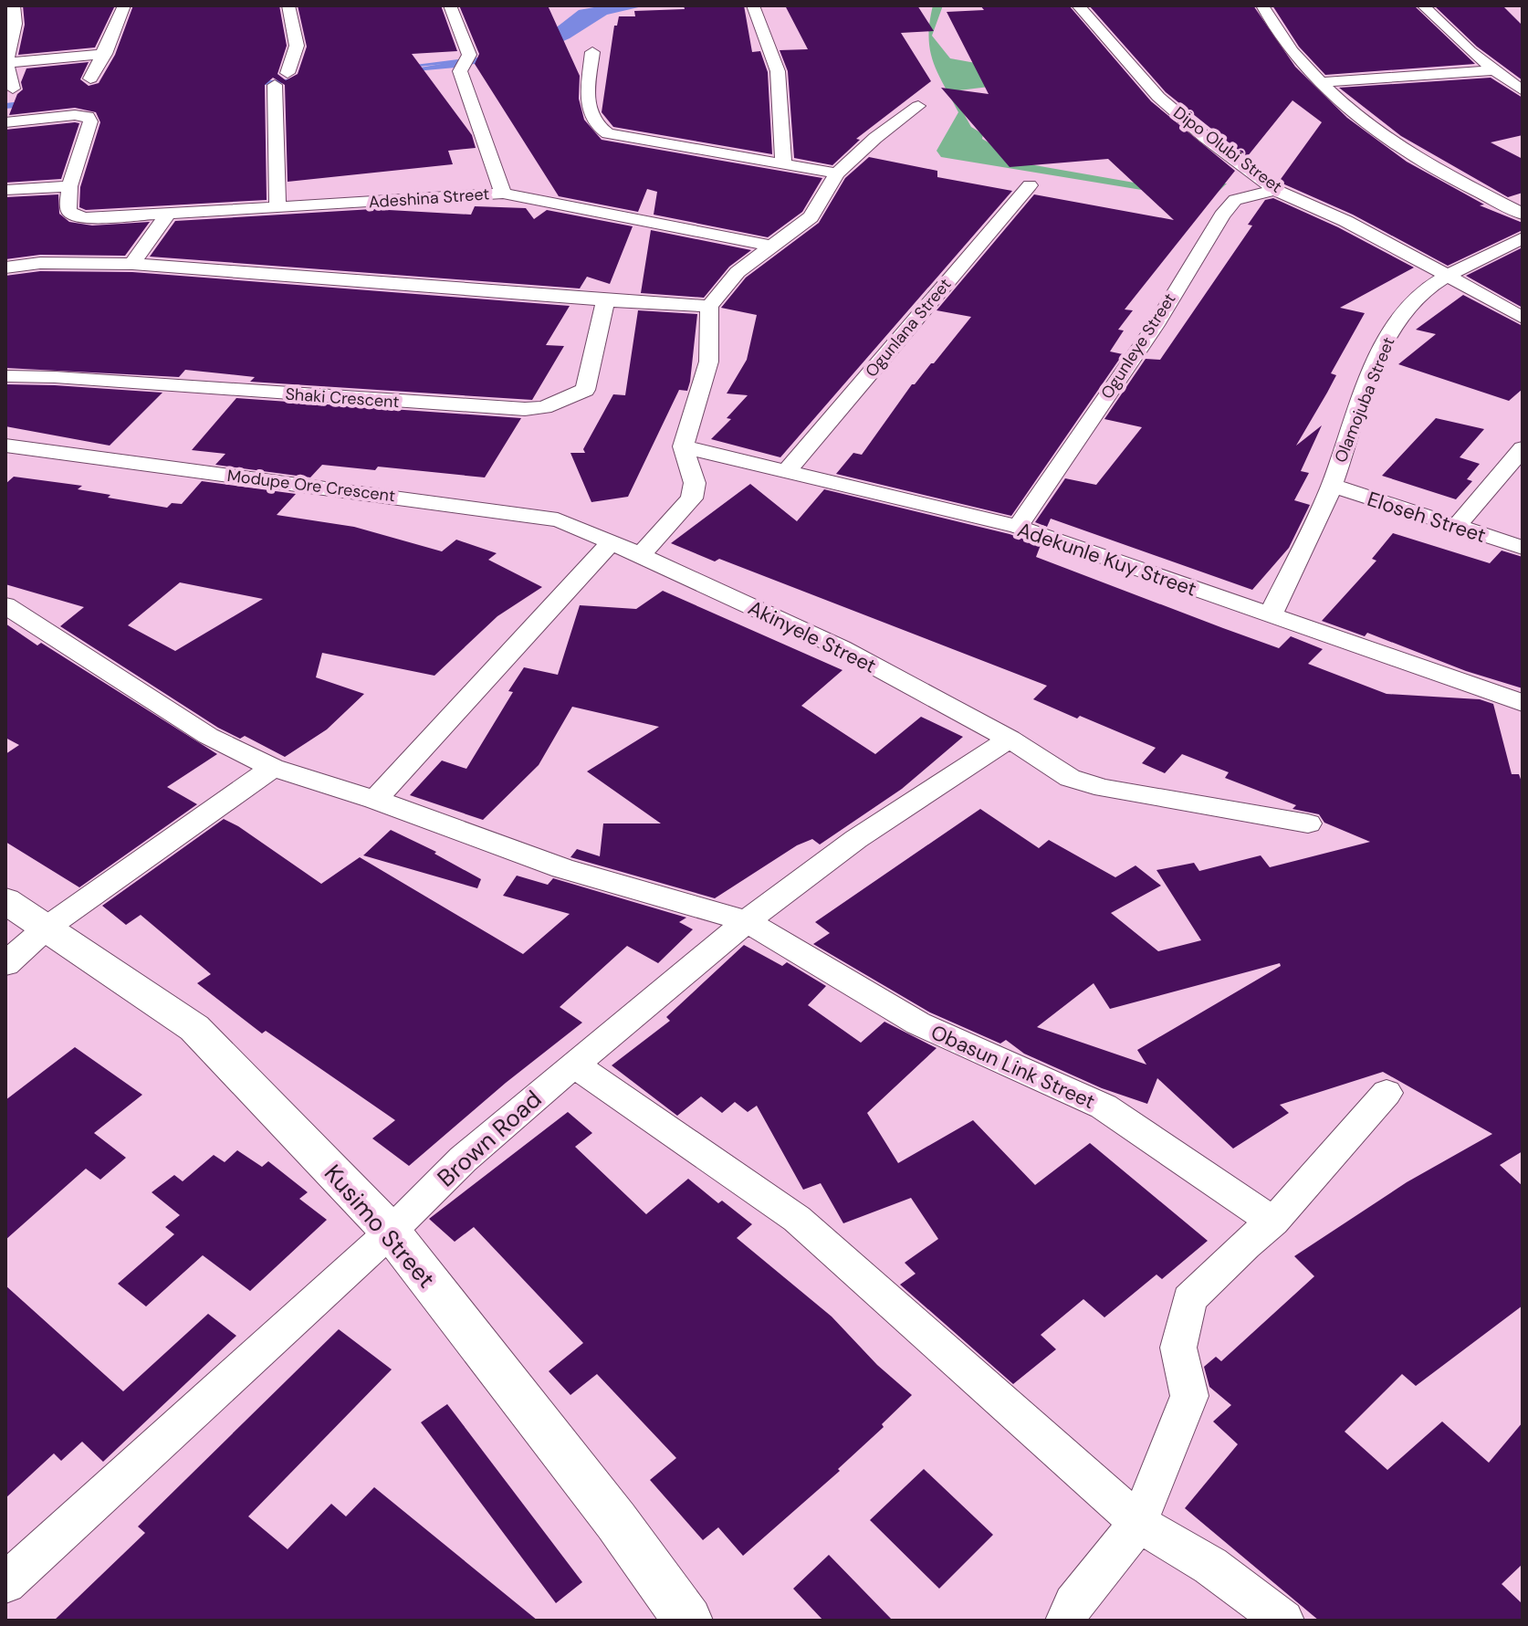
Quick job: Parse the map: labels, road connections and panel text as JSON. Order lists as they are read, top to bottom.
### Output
{
  "streets": {
    "street": [
      "Dipo Olubi Street",
      "Adeshina Street",
      "Ogunlana Street",
      "Ogunleye Street",
      "Shaki Crescent",
      "Olamojuba Street",
      "Modupe Ore Crescent",
      "Eloseh Street",
      "Adekunle Kuy Street",
      "Akinyele Street",
      "Obasun Link Street",
      "Brown Road",
      "Kusimo Street"
    ]
  },
  "crossings": [
    ["Dipo Olubi Street", "Ogunleye Street"],
    ["Dipo Olubi Street", "Olamojuba Street"],
    ["Ogunlana Street", "Adekunle Kuy Street"],
    ["Ogunleye Street", "Adekunle Kuy Street"],
    ["Olamojuba Street", "Eloseh Street"],
    ["Olamojuba Street", "Adekunle Kuy Street"],
    ["Modupe Ore Crescent", "Akinyele Street"],
    ["Akinyele Street", "Brown Road"],
    ["Obasun Link Street", "Brown Road"],
    ["Brown Road", "Kusimo Street"]
  ]
}
